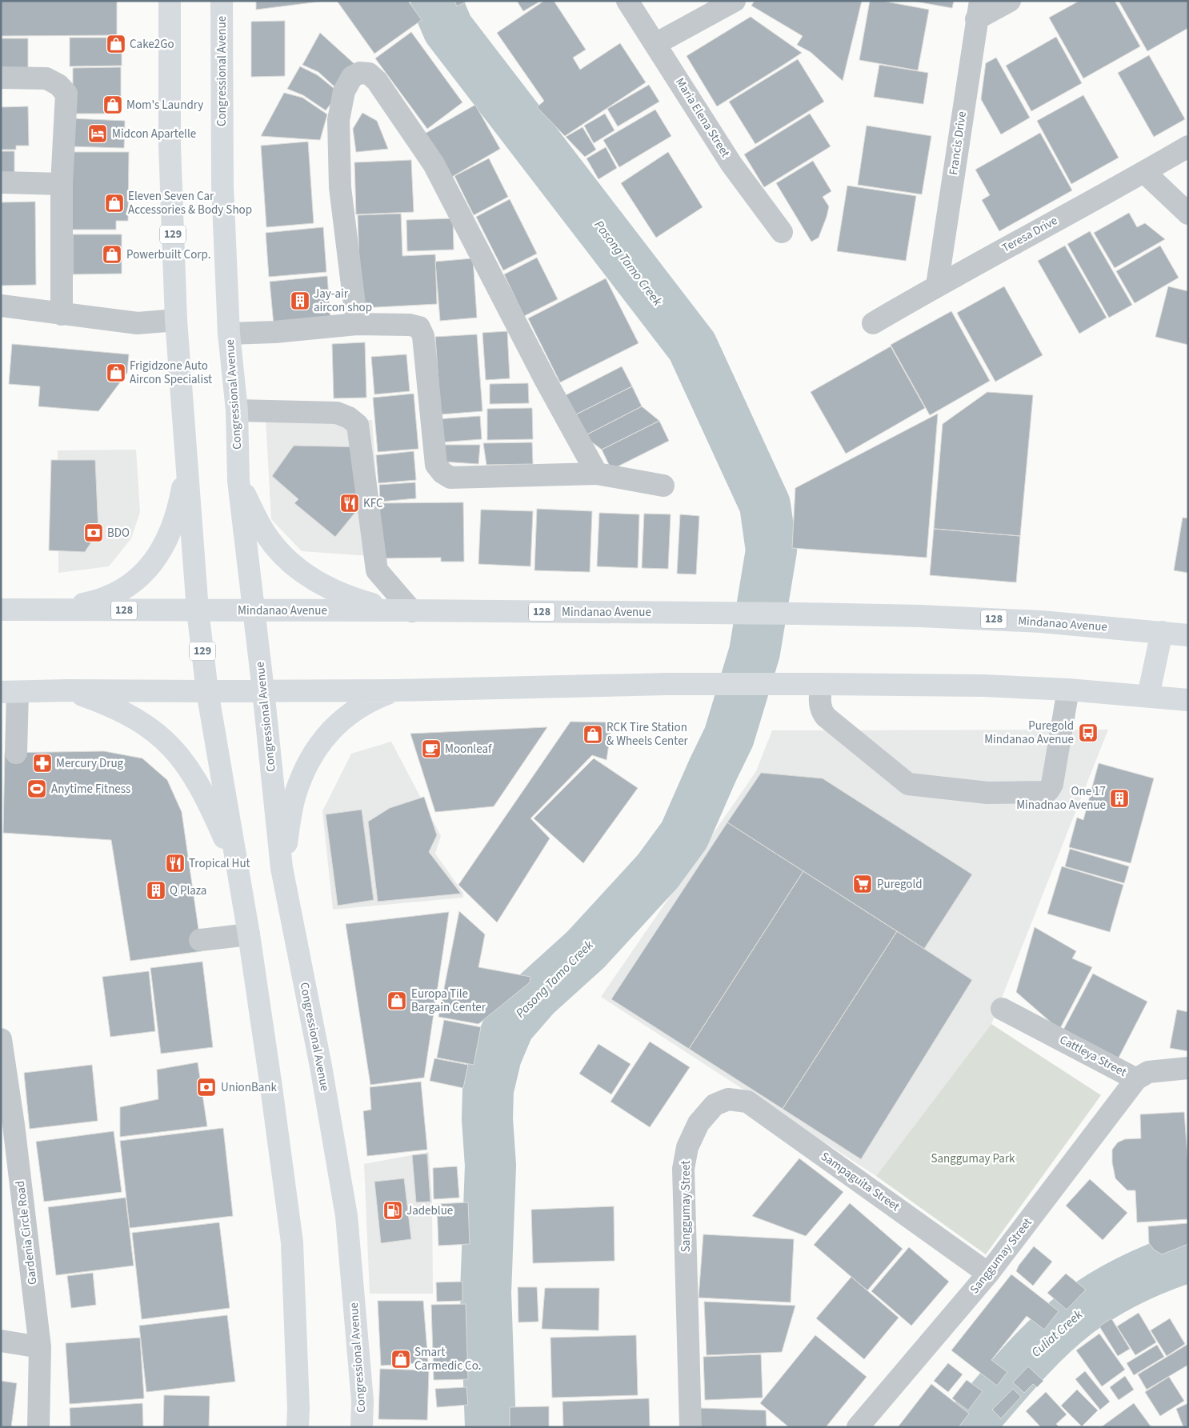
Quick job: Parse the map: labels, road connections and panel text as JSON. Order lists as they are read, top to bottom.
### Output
{
  "streets": {
    "main road": [
      "Congressional Avenue",
      "129",
      "128",
      "Mindanao Avenue"
    ],
    "street": [
      "Maria Elena Street",
      "Francis Drive",
      "Teresa Drive",
      "Cattleya Street",
      "Sampaguita Street",
      "Sanggumay Street",
      "Gardenia Circle Road"
    ]
  },
  "crossings": [
    ["Congressional Avenue", "Mindanao Avenue"],
    ["Francis Drive", "Teresa Drive"],
    ["129", "Mindanao Avenue"],
    ["Cattleya Street", "Sanggumay Street"],
    ["Sampaguita Street", "Sanggumay Street"]
  ],
  "water": ["Pasong Tamo Creek", "Culiat Creek"],
  "parks": ["Sanggumay Park"],
  "places": {
    "shop": [
      "Cake2Go",
      "Mom's Laundry",
      "Eleven Seven Car Accessories & Body Shop",
      "Powerbuilt Corp.",
      "Frigidzone Auto Aircon Specialist",
      "RCK Tire Station & Wheels Center",
      "Europa Tile Bargain Center",
      "Smart Carmedic Co."
    ],
    "hotel": ["Midcon Apartelle"],
    "building": ["Jay-air aircon shop", "One 17 Minadnao Avenue", "Q Plaza"],
    "restaurant": ["KFC", "Tropical Hut"],
    "bank": ["BDO", "UnionBank"],
    "bus stop": ["Puregold Mindanao Avenue"],
    "cafe": ["Moonleaf"],
    "pharmacy": ["Mercury Drug"],
    "sports": ["Anytime Fitness"],
    "supermarket": ["Puregold"],
    "fuel station": ["Jadeblue"]
  }
}
